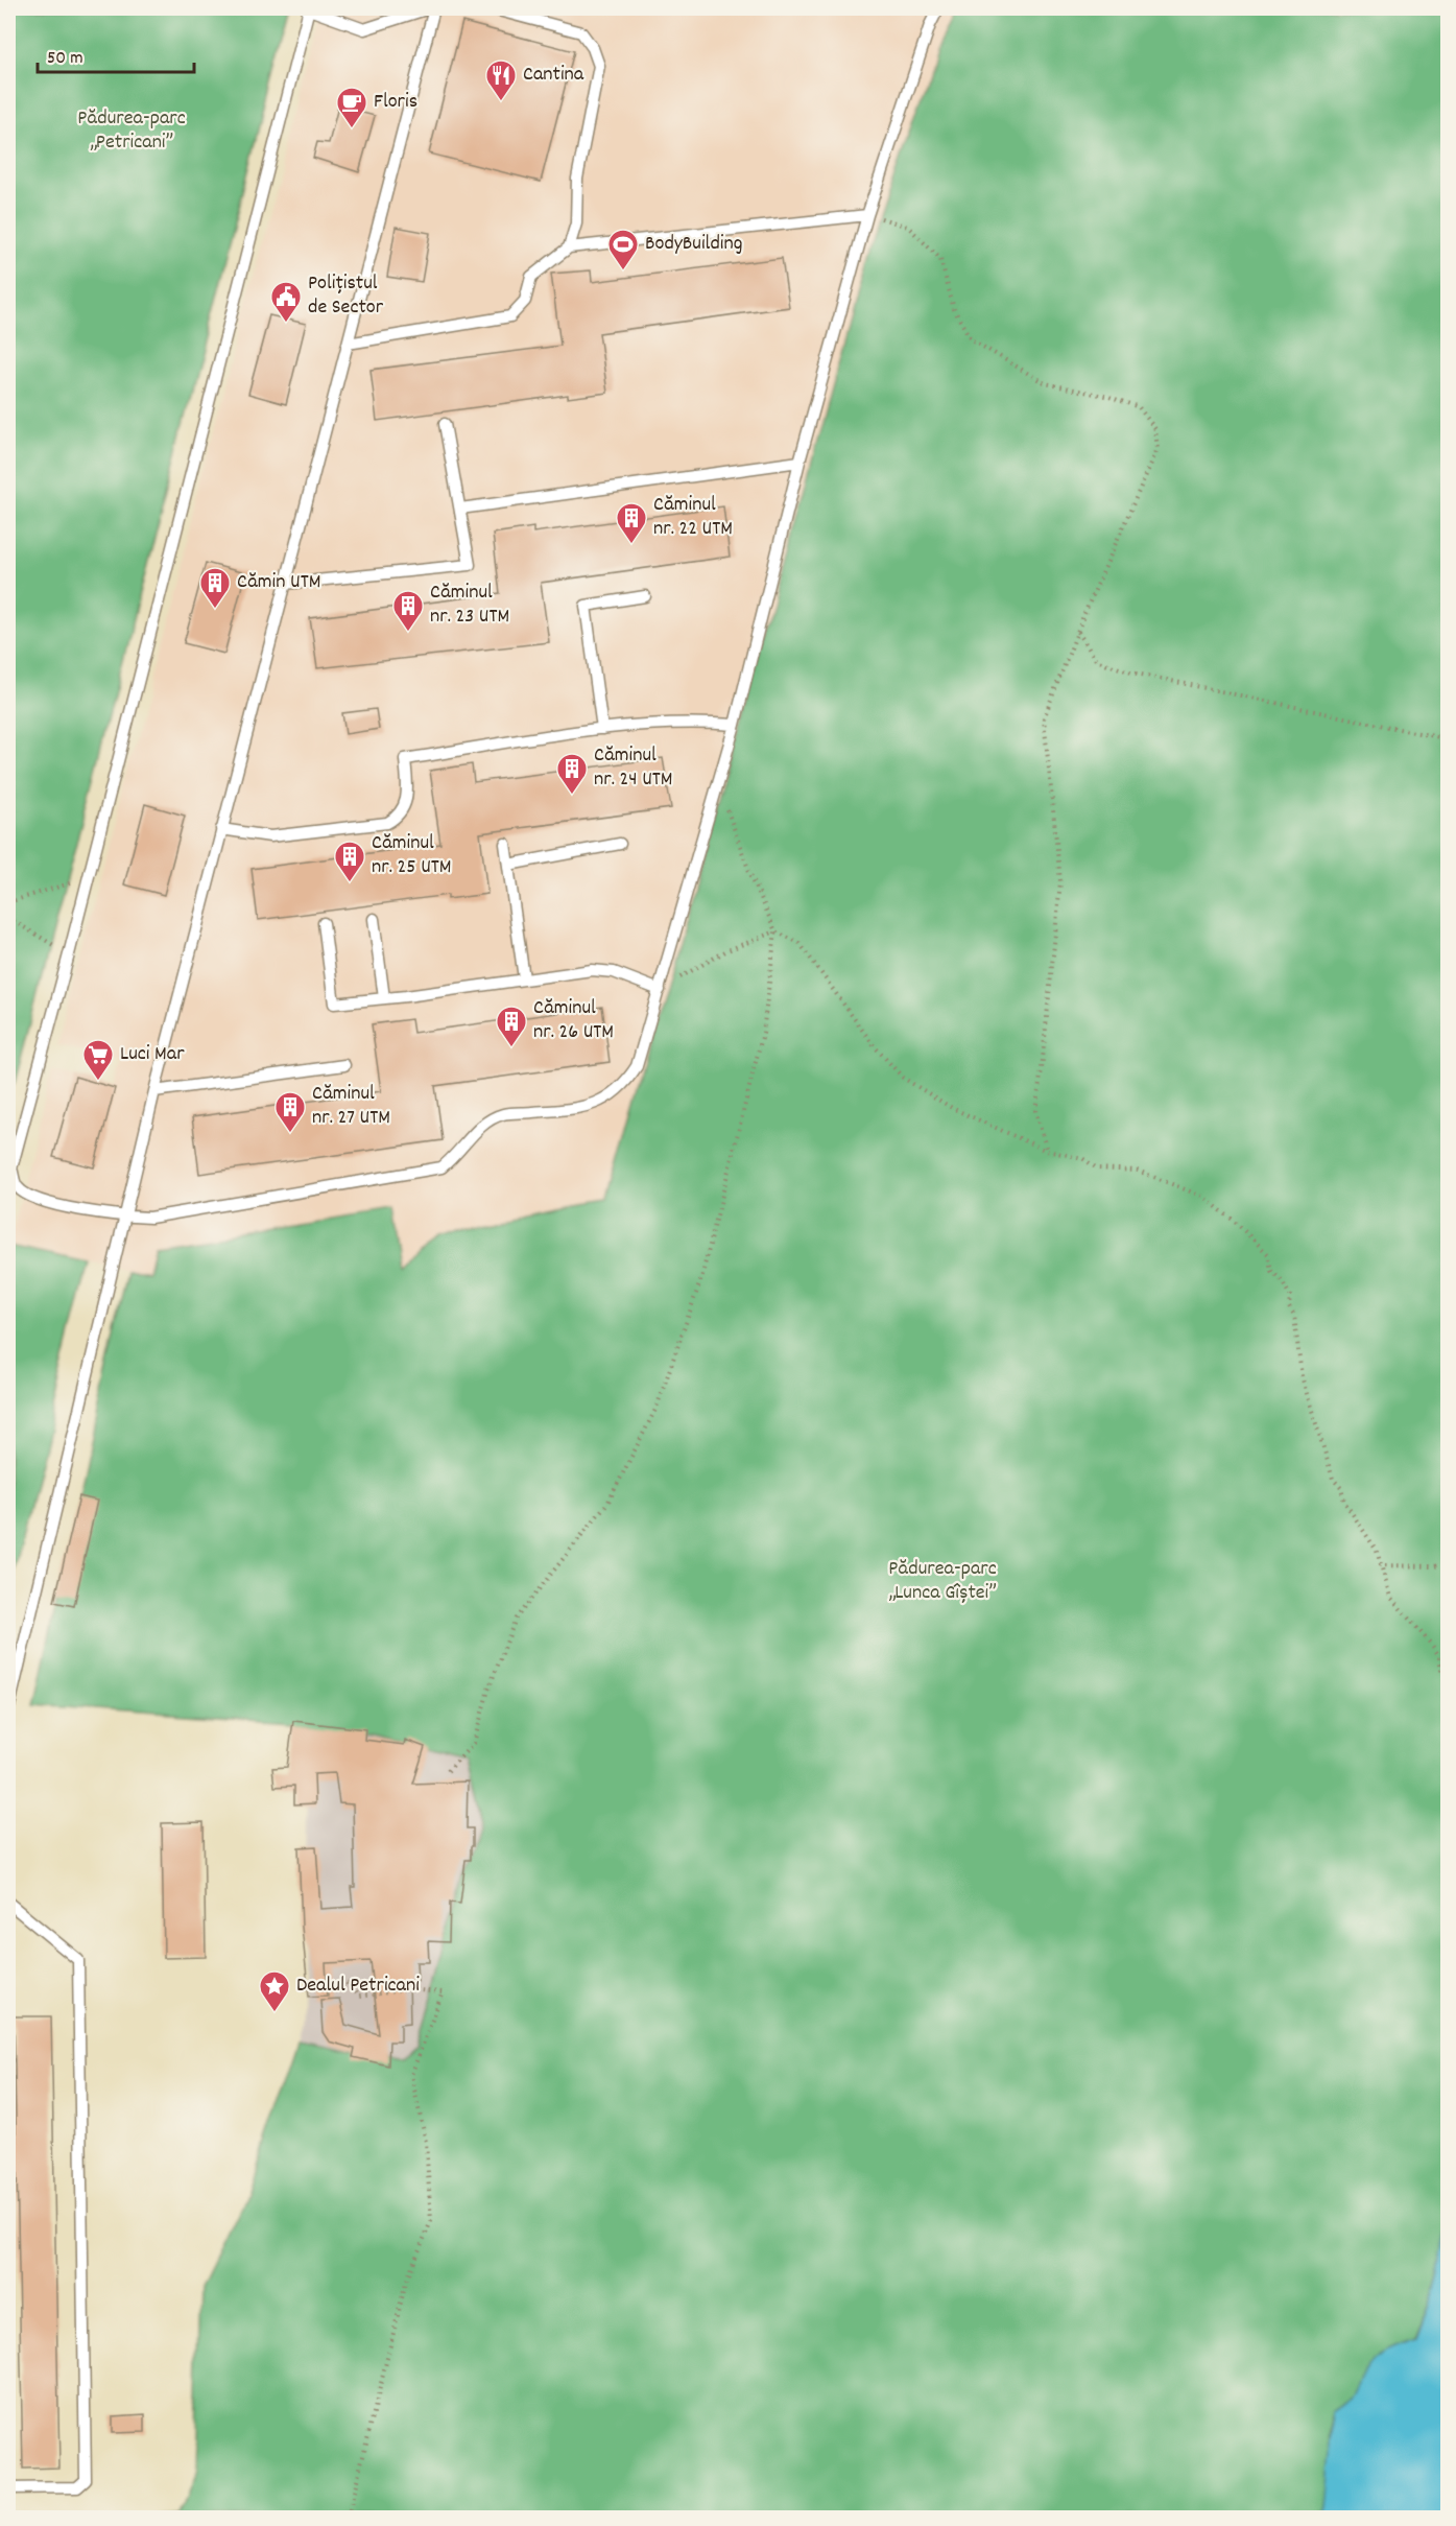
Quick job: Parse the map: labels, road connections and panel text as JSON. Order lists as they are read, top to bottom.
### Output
{
  "parks": ["Pădurea-parc „Petricani”", "Pădurea-parc „Lunca Gîștei”"],
  "places": {
    "restaurant": ["Cantina"],
    "cafe": ["Floris"],
    "sports": ["BodyBuilding"],
    "public building": ["Polițistul de Sector"],
    "building": [
      "Căminul nr. 22 UTM",
      "Cămin UTM",
      "Căminul nr. 23 UTM",
      "Căminul nr. 24 UTM",
      "Căminul nr. 25 UTM",
      "Căminul nr. 26 UTM",
      "Căminul nr. 27 UTM"
    ],
    "supermarket": ["Luci Mar"],
    "place": ["Dealul Petricani"]
  },
  "scale_bar": "50 m"
}
